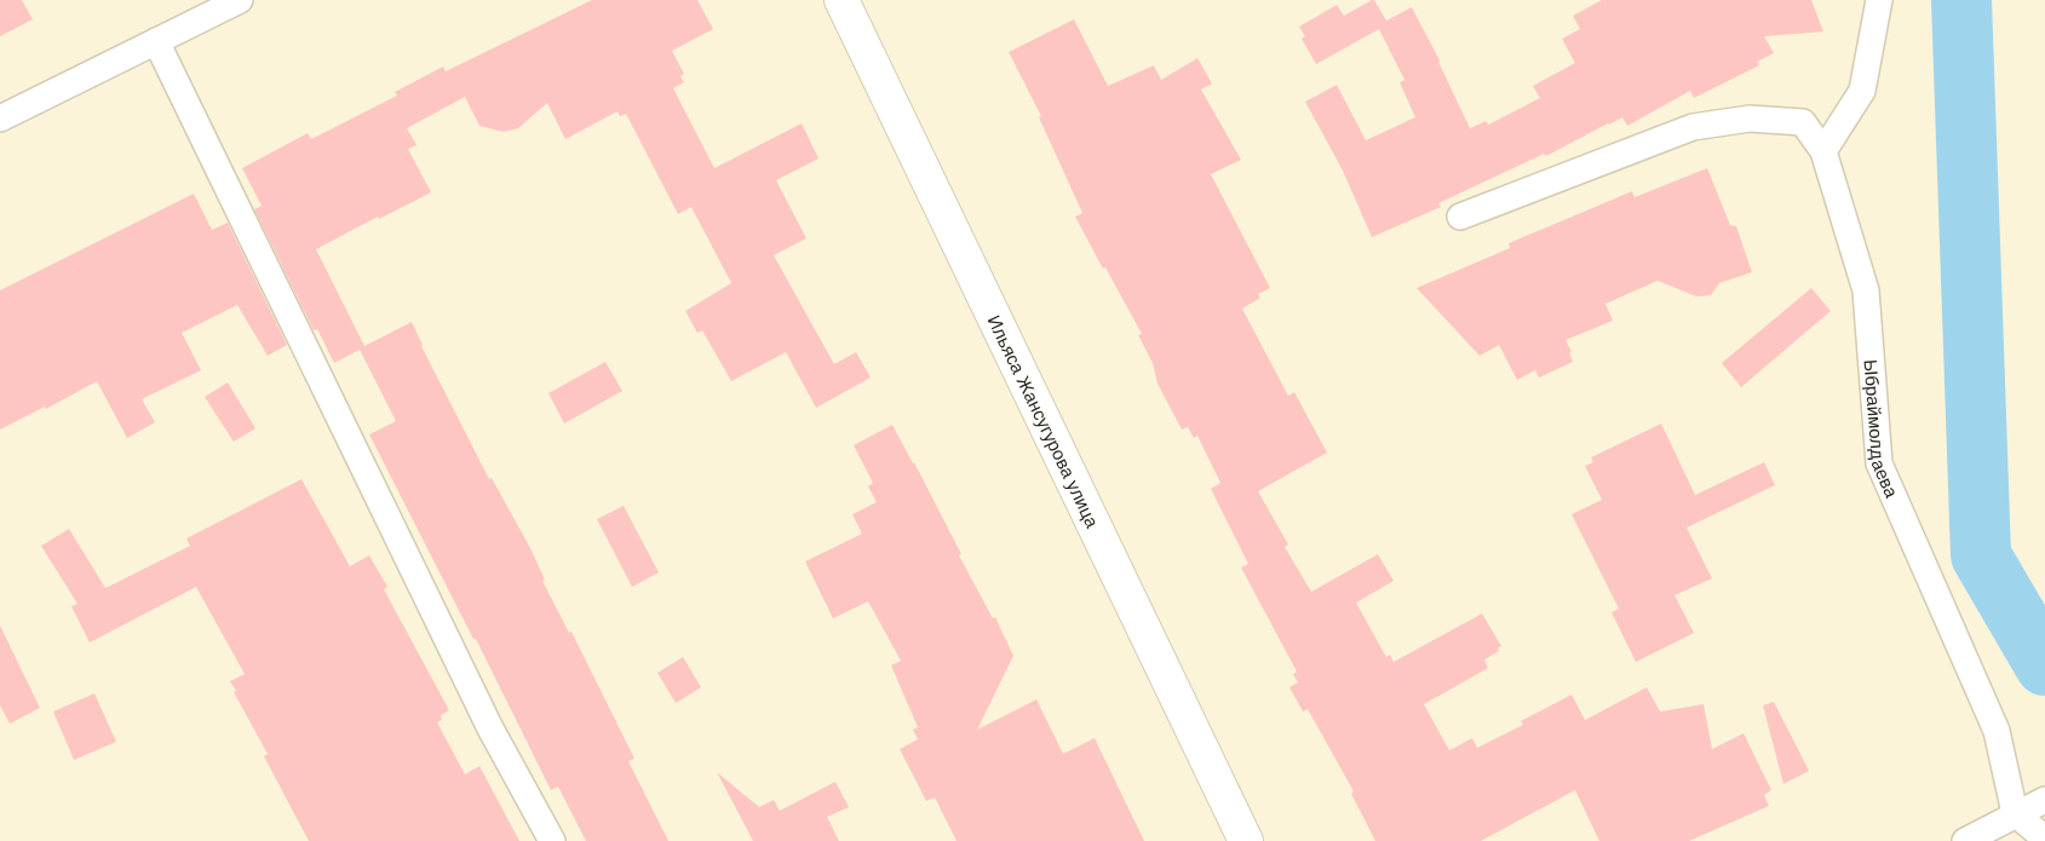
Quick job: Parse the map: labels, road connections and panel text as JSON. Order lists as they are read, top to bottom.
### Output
{
  "streets": {
    "street": ["Ильяса Жансугурова улица", "Ыбраймолдаева"]
  }
}
